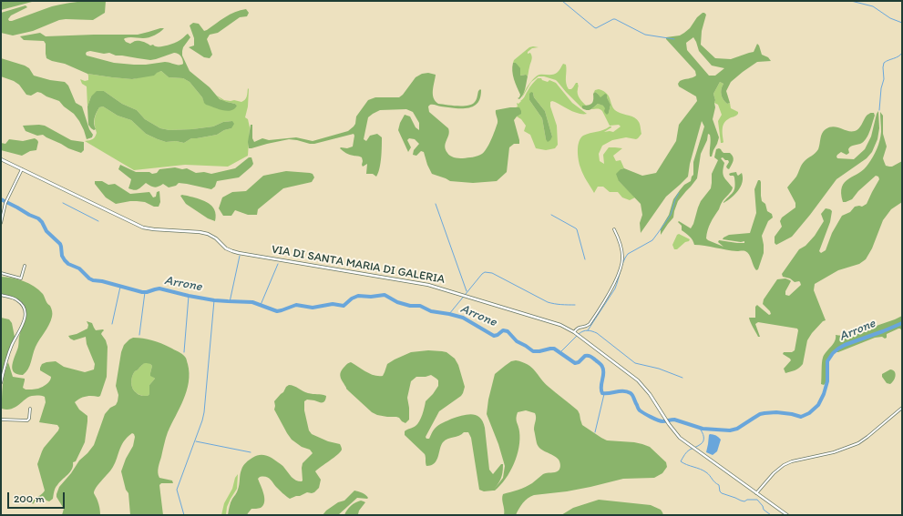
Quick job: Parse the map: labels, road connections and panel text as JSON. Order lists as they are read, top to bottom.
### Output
{
  "streets": {
    "street": ["VIA DI SANTA MARIA DI GALERIA"]
  },
  "water": ["Arrone"],
  "scale_bar": "200 m"
}
